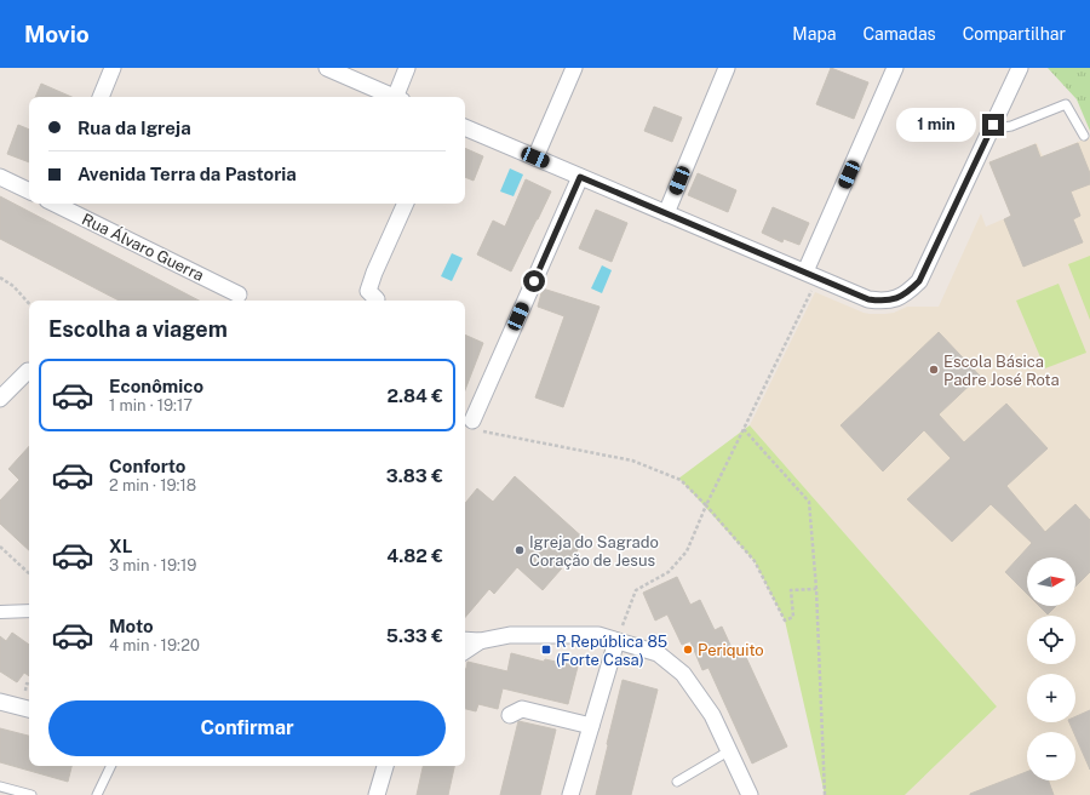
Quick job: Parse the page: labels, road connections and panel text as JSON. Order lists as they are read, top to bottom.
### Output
{
  "streets": {
    "street": ["Rua Álvaro Guerra"]
  },
  "places": {
    "other": ["Escola Básica Padre José Rota", "Igreja do Sagrado Coração de Jesus", "Periquito"],
    "transit": ["R República 85 (Forte Casa)"]
  },
  "north": "right",
  "page": {
    "header": "Movio",
    "nav": ["Mapa", "Camadas", "Compartilhar"],
    "banner": ["Rua da Igreja", "Avenida Terra da Pastoria"],
    "bubble": "1 min",
    "heading": "Escolha a viagem",
    "list": [
      {
        "name": "Econômico",
        "note": "1 min · 19:17",
        "value": "2.84 €"
      },
      {
        "name": "Conforto",
        "note": "2 min · 19:18",
        "value": "3.83 €"
      },
      {
        "name": "XL",
        "note": "3 min · 19:19",
        "value": "4.82 €"
      },
      {
        "name": "Moto",
        "note": "4 min · 19:20",
        "value": "5.33 €"
      }
    ],
    "map_buttons": ["+", "−"],
    "buttons": "Confirmar"
  }
}
